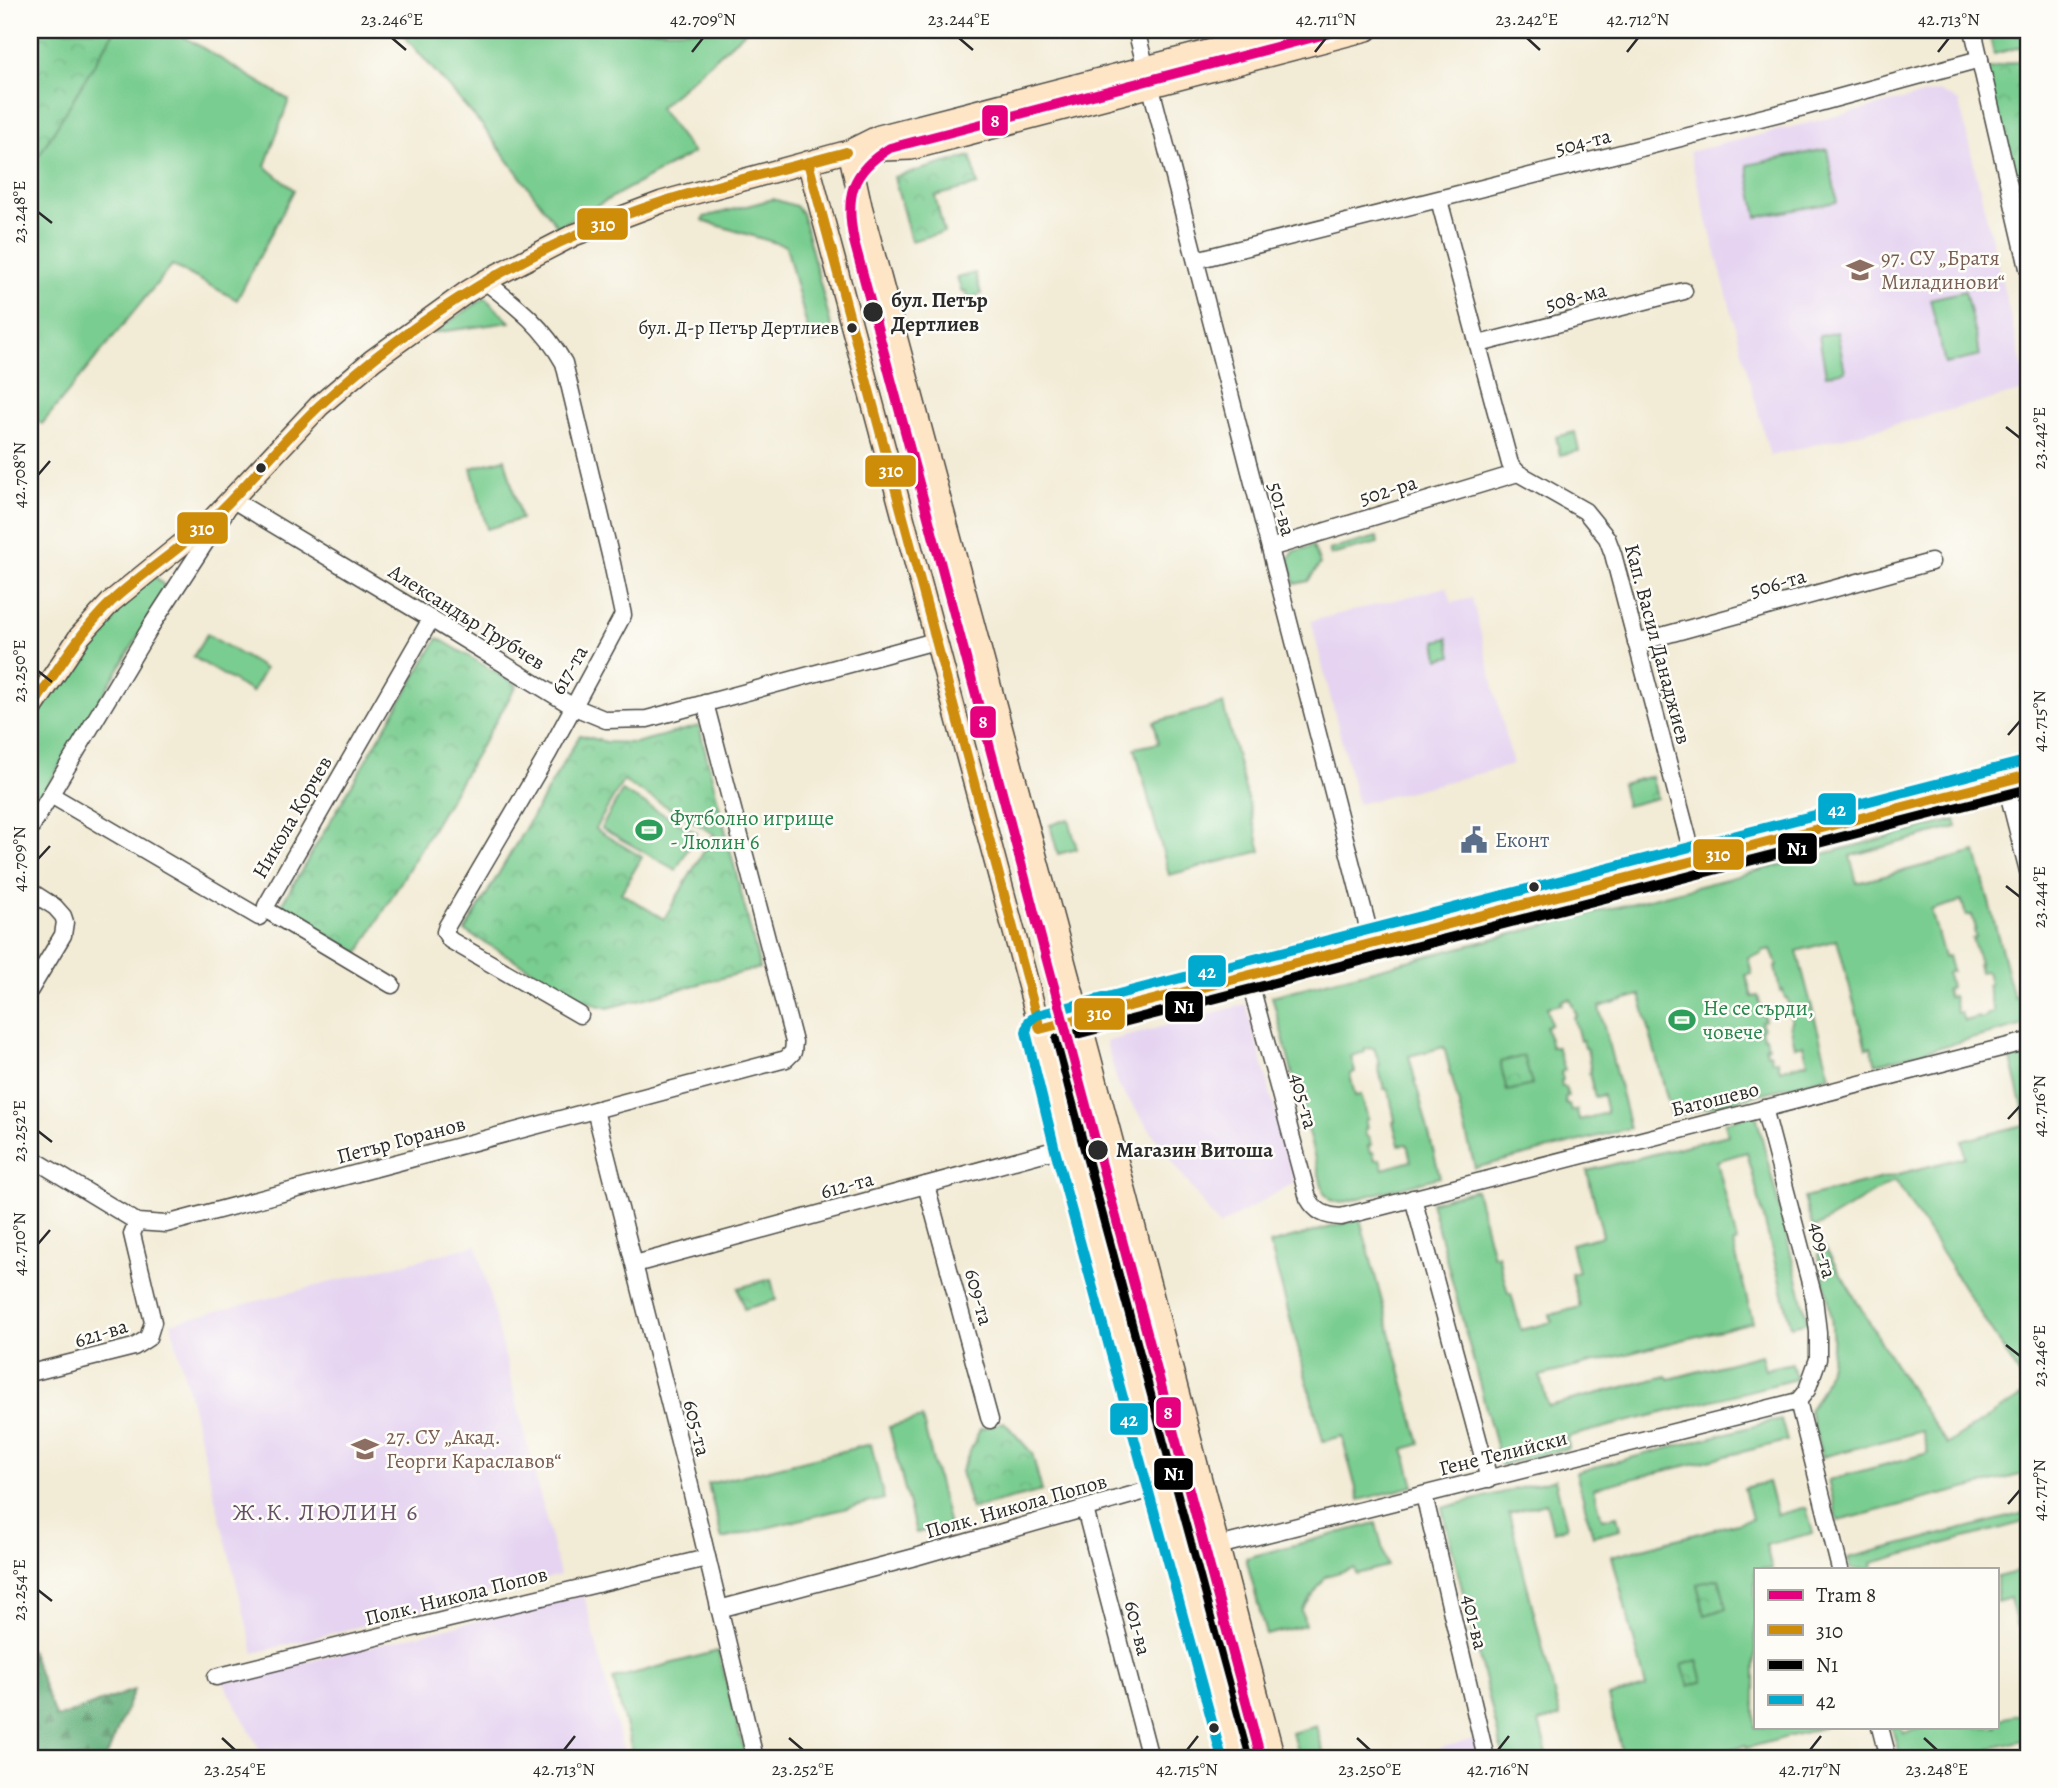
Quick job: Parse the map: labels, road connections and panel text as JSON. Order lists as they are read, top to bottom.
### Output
{
  "streets": {
    "street": [
      "504-та",
      "508-ма",
      "502-ра",
      "501-ва",
      "506-та",
      "Александър Грубчев",
      "Кап. Васил Данаджиев",
      "617-та",
      "Никола Корчев",
      "Батошево",
      "405-та",
      "Петър Горанов",
      "612-та",
      "409-та",
      "609-та",
      "621-ва",
      "605-та",
      "Гене Телийски",
      "Полк. Никола Попов",
      "401-ва",
      "601-ва"
    ]
  },
  "crossings": [
    ["504-та", "501-ва"],
    ["502-ра", "501-ва"],
    ["502-ра", "Кап. Васил Данаджиев"],
    ["506-та", "Кап. Васил Данаджиев"],
    ["Александър Грубчев", "617-та"],
    ["Александър Грубчев", "Никола Корчев"],
    ["Александър Грубчев", "Петър Горанов"],
    ["Батошево", "405-та"],
    ["Батошево", "409-та"],
    ["Петър Горанов", "621-ва"],
    ["Петър Горанов", "605-та"],
    ["612-та", "609-та"],
    ["612-та", "605-та"],
    ["409-та", "Гене Телийски"],
    ["605-та", "Полк. Никола Попов"],
    ["Гене Телийски", "401-ва"],
    ["Полк. Никола Попов", "601-ва"]
  ],
  "districts": ["Ж.К. ЛЮЛИН 6"],
  "places": {
    "school or university": ["97. СУ „Братя Миладинови“", "27. СУ „Акад. Георги Караславов“"],
    "other": ["бул. Петър Дертлиев", "бул. Д-р Петър Дертлиев", "Магазин Витоша"],
    "sports": ["Футболно игрище - Люлин 6", "Не се сърди, човече"],
    "public building": ["Еконт"]
  },
  "lines": [
    "tram line 8",
    "transit line 310",
    "transit line 42",
    "transit line N1"
  ],
  "legend": [
    "Tram 8",
    "310",
    "N1",
    "42"
  ],
  "coordinates": [
    "23.246°E",
    "42.709°N",
    "23.244°E",
    "42.711°N",
    "23.242°E",
    "42.712°N",
    "42.713°N",
    "23.248°E",
    "42.708°N",
    "23.250°E",
    "42.715°N",
    "42.716°N",
    "23.252°E",
    "42.710°N",
    "42.717°N",
    "23.254°E"
  ]
}
